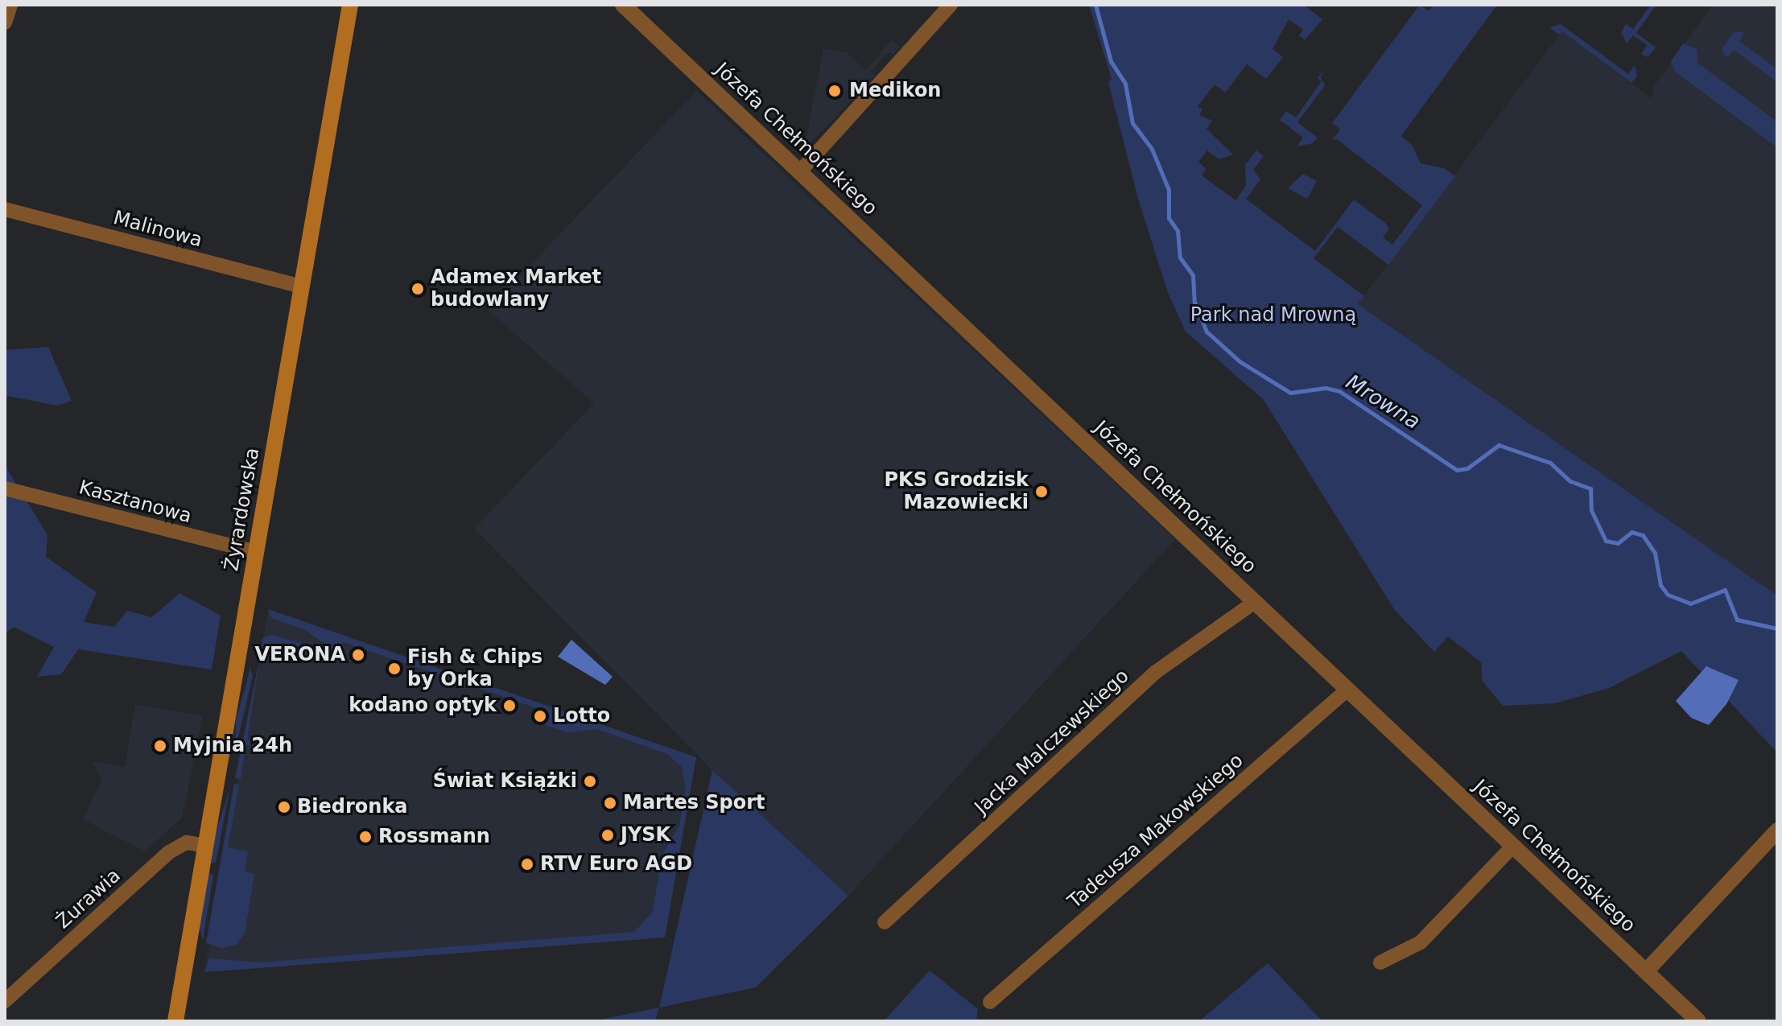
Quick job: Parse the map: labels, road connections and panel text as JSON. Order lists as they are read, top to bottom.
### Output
{
  "streets": {
    "main road": ["Żyrardowska"],
    "street": [
      "Józefa Chełmońskiego",
      "Malinowa",
      "Kasztanowa",
      "Jacka Malczewskiego",
      "Tadeusza Makowskiego",
      "Żurawia"
    ]
  },
  "crossings": [
    ["Józefa Chełmońskiego", "Jacka Malczewskiego"],
    ["Józefa Chełmońskiego", "Tadeusza Makowskiego"],
    ["Malinowa", "Żyrardowska"],
    ["Kasztanowa", "Żyrardowska"],
    ["Żyrardowska", "Żurawia"]
  ],
  "water": ["Mrowna"],
  "parks": ["Park nad Mrowną"],
  "places": [
    "Medikon",
    "Adamex Market budowlany",
    "PKS Grodzisk Mazowiecki",
    "VERONA",
    "Fish & Chips by Orka",
    "kodano optyk",
    "Lotto",
    "Myjnia 24h",
    "Świat Książki",
    "Martes Sport",
    "Biedronka",
    "JYSK",
    "Rossmann",
    "RTV Euro AGD"
  ]
}
